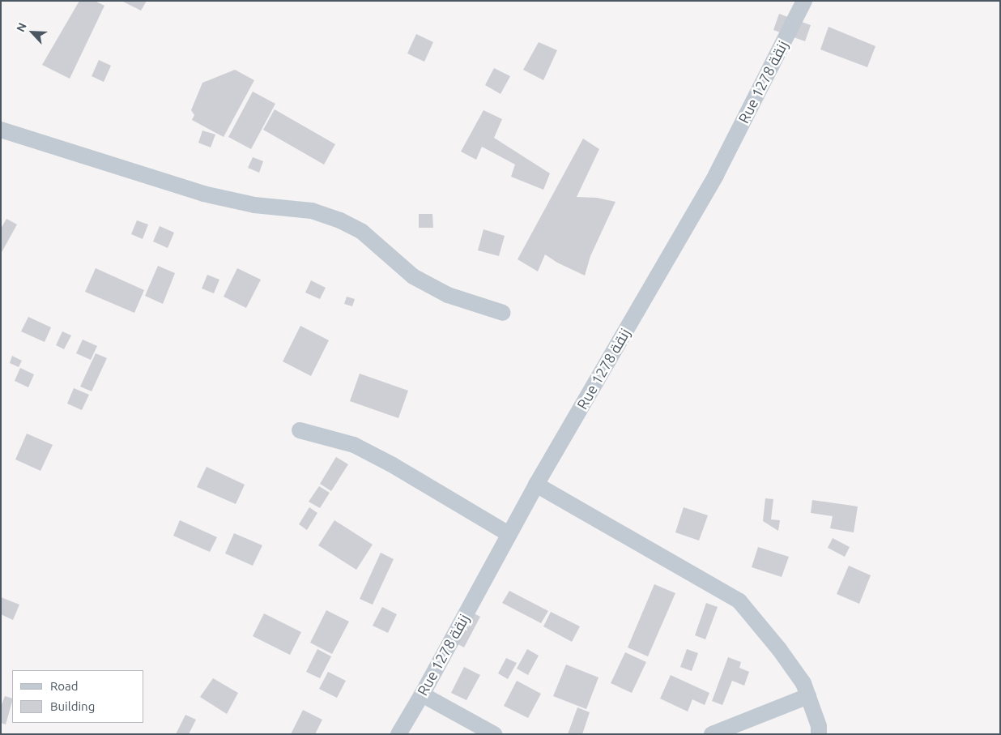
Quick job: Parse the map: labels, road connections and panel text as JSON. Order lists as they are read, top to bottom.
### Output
{
  "streets": {
    "street": ["Rue 1278 زنقة"]
  },
  "legend": ["Road", "Building"],
  "north": "top left"
}
